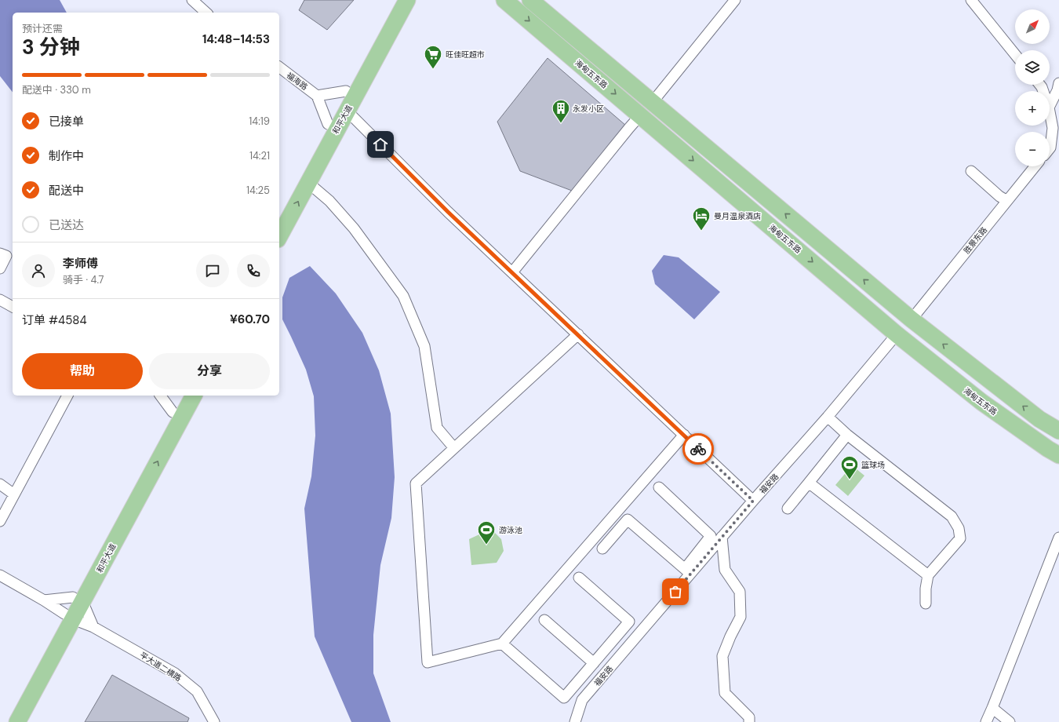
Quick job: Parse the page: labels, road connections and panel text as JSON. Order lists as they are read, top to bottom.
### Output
{
  "streets": {
    "main road": ["海甸五东路", "和平大道"],
    "street": [
      "福海路",
      "胜景东路",
      "福安路",
      "平大道二横路"
    ]
  },
  "crossings": [
    ["海甸五东路", "福安路"],
    ["和平大道", "平大道二横路"]
  ],
  "places": {
    "supermarket": ["旺佳旺超市"],
    "building": ["永发小区"],
    "hotel": ["曼月温泉酒店"],
    "sports": ["篮球场", "游泳池"]
  },
  "north": "top right",
  "page": {
    "map_buttons": ["+", "−"],
    "heading": ["3 分钟", "预计还需", "14:48–14:53"],
    "panel": [
      "李师傅",
      "骑手 · 4.7",
      "订单 #4584",
      "¥60.70"
    ],
    "bar": "配送中 · 330 m",
    "list": [
      ["已接单", "14:19"],
      ["制作中", "14:21"],
      ["配送中", "14:25"],
      "已送达"
    ],
    "buttons": ["帮助", "分享"]
  }
}
